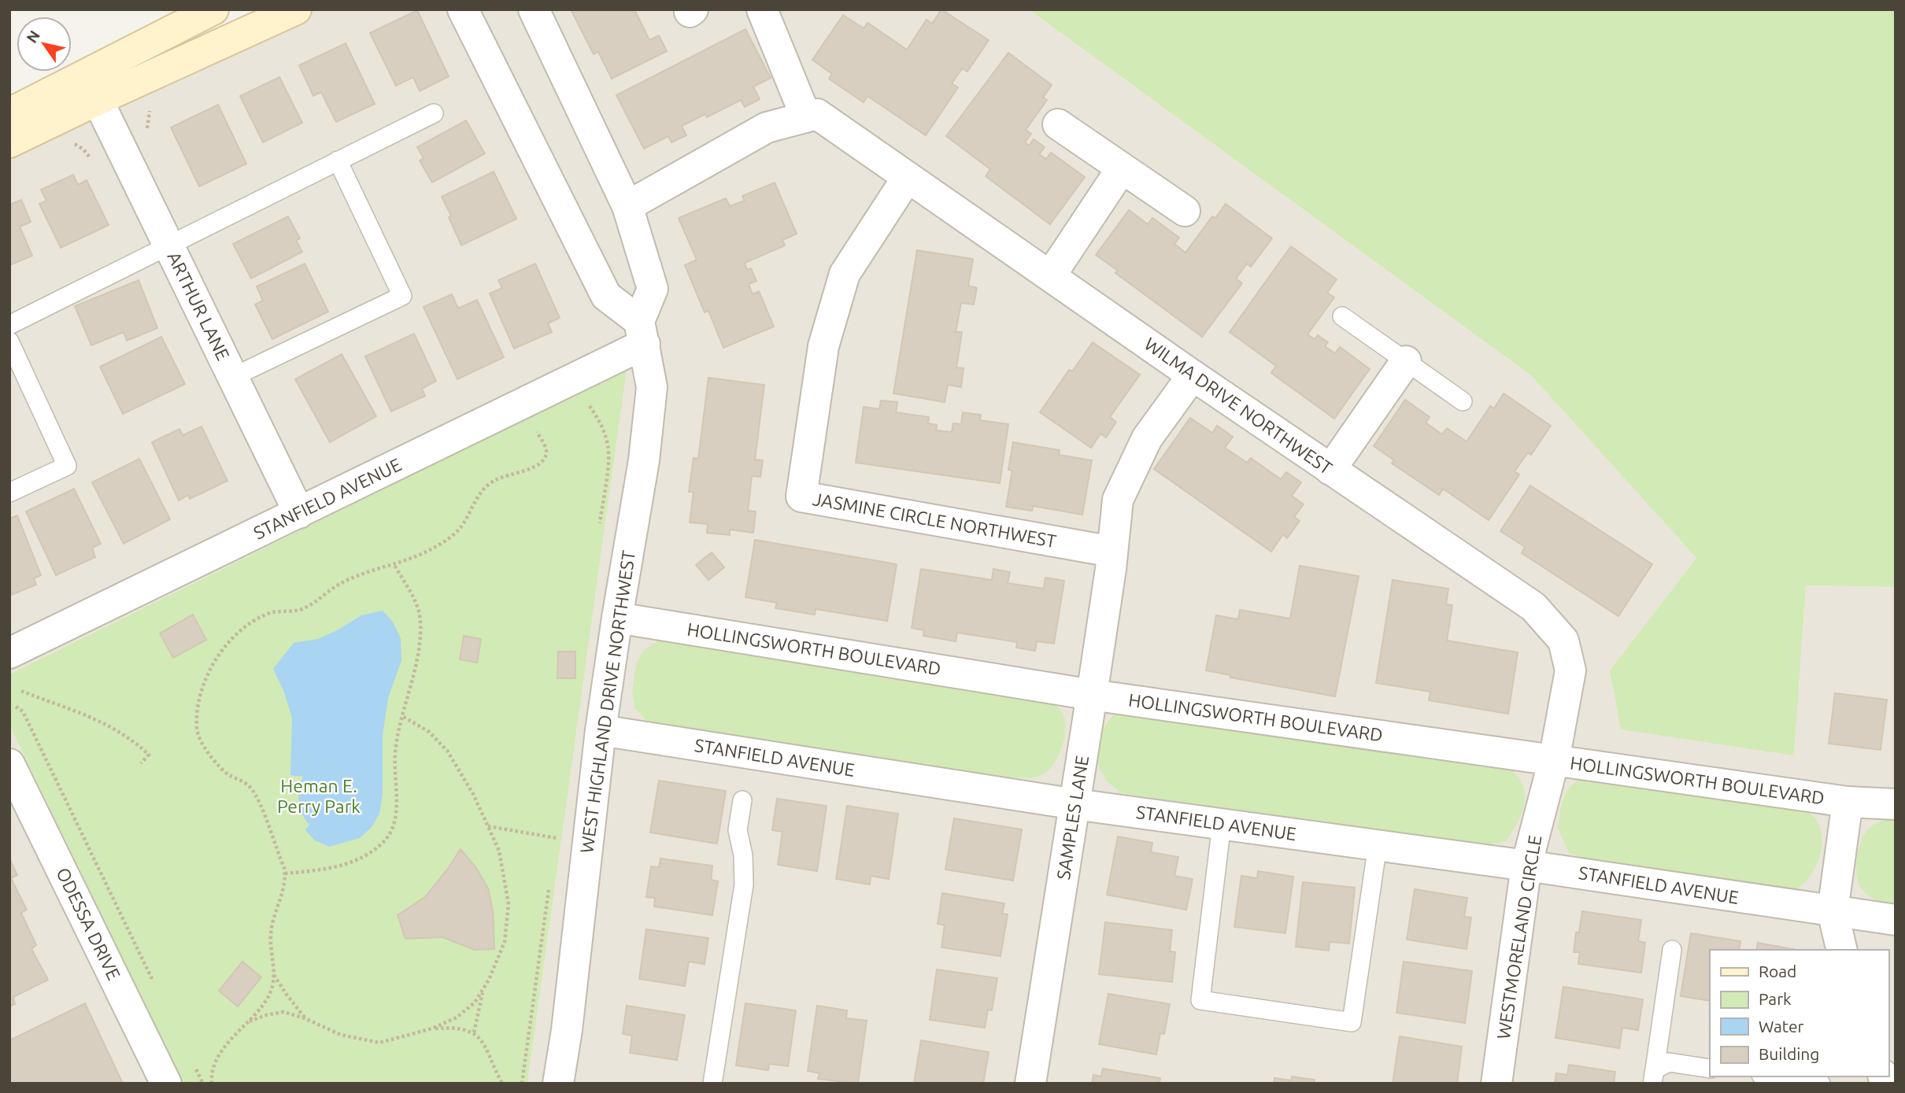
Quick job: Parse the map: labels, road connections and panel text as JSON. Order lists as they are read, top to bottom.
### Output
{
  "streets": {
    "street": [
      "ARTHUR LANE",
      "WILMA DRIVE NORTHWEST",
      "STANFIELD AVENUE",
      "JASMINE CIRCLE NORTHWEST",
      "HOLLINGSWORTH BOULEVARD",
      "WEST HIGHLAND DRIVE NORTHWEST",
      "SAMPLES LANE",
      "ODESSA DRIVE",
      "WESTMORELAND CIRCLE"
    ]
  },
  "crossings": [
    ["ARTHUR LANE", "STANFIELD AVENUE"],
    ["WILMA DRIVE NORTHWEST", "JASMINE CIRCLE NORTHWEST"],
    ["WILMA DRIVE NORTHWEST", "HOLLINGSWORTH BOULEVARD"],
    ["WILMA DRIVE NORTHWEST", "SAMPLES LANE"],
    ["WILMA DRIVE NORTHWEST", "WESTMORELAND CIRCLE"],
    ["STANFIELD AVENUE", "WEST HIGHLAND DRIVE NORTHWEST"],
    ["STANFIELD AVENUE", "SAMPLES LANE"],
    ["STANFIELD AVENUE", "WESTMORELAND CIRCLE"],
    ["JASMINE CIRCLE NORTHWEST", "SAMPLES LANE"],
    ["HOLLINGSWORTH BOULEVARD", "WEST HIGHLAND DRIVE NORTHWEST"],
    ["HOLLINGSWORTH BOULEVARD", "SAMPLES LANE"],
    ["HOLLINGSWORTH BOULEVARD", "WESTMORELAND CIRCLE"]
  ],
  "parks": ["Heman E. Perry Park"],
  "legend": [
    "Road",
    "Park",
    "Water",
    "Building"
  ],
  "north": "top left"
}
